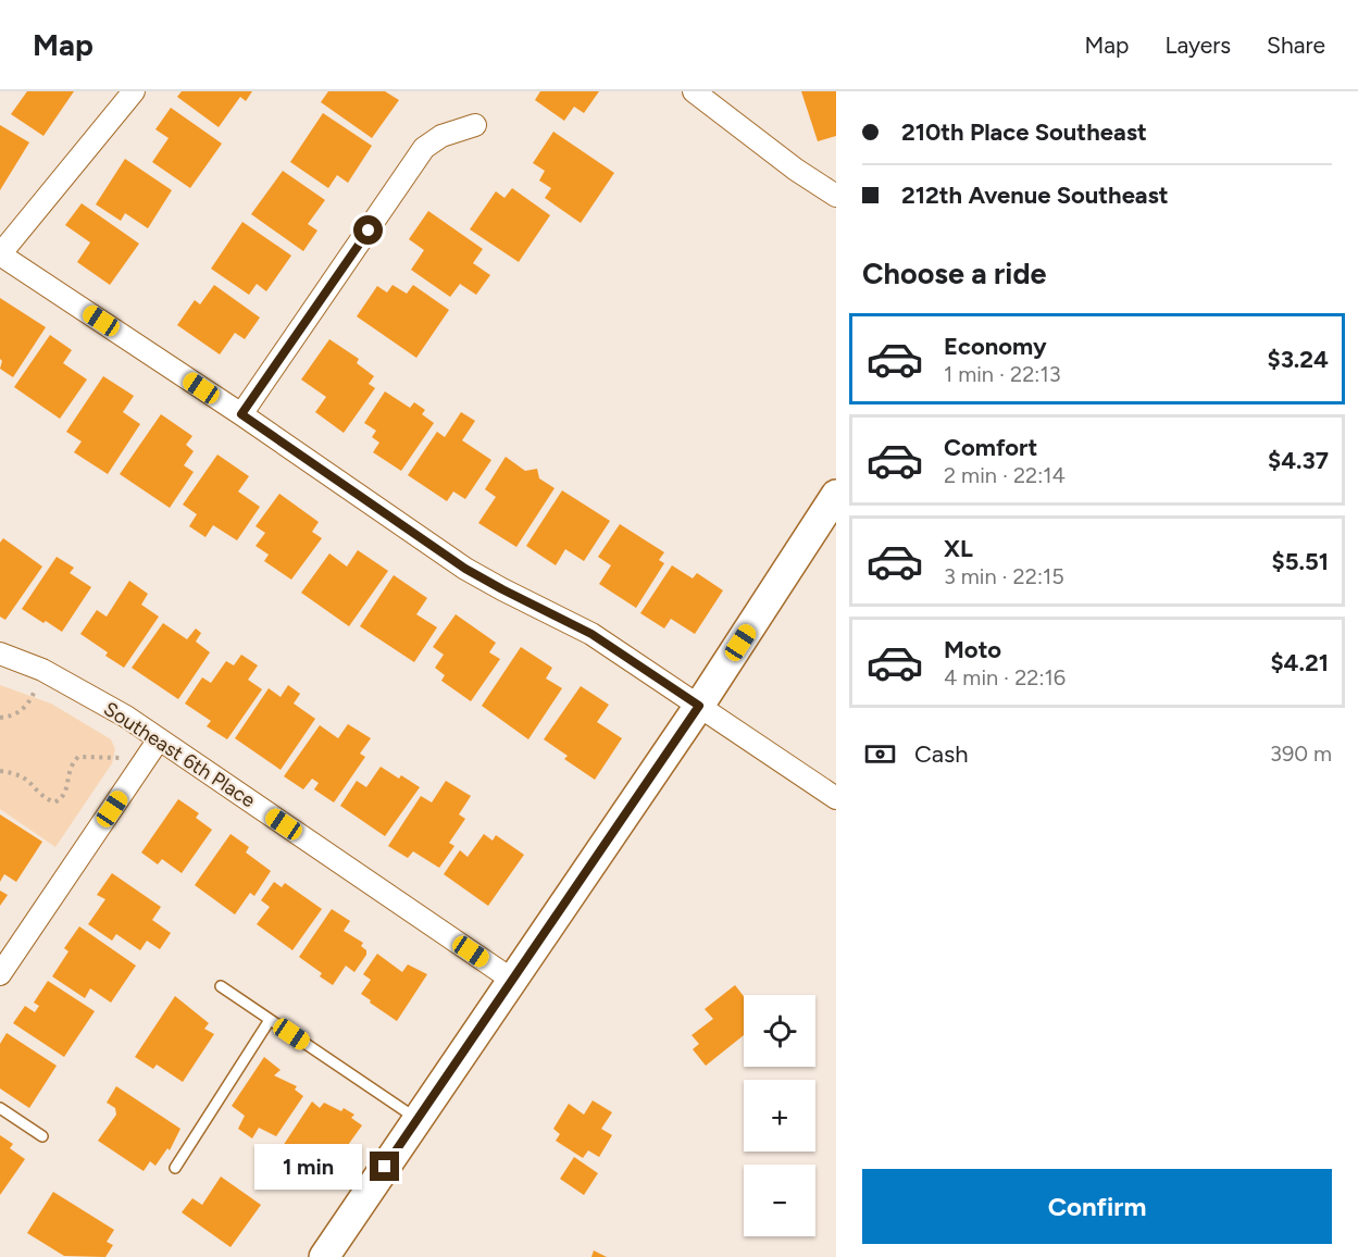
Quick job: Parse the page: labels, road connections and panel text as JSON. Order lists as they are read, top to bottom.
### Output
{
  "streets": {
    "street": ["Southeast 6th Place"]
  },
  "page": {
    "header": "Map",
    "nav": ["Map", "Layers", "Share"],
    "banner": ["210th Place Southeast", "212th Avenue Southeast"],
    "heading": "Choose a ride",
    "list": [
      {
        "name": "Economy",
        "note": "1 min · 22:13",
        "value": "$3.24"
      },
      {
        "name": "Comfort",
        "note": "2 min · 22:14",
        "value": "$4.37"
      },
      {
        "name": "XL",
        "note": "3 min · 22:15",
        "value": "$5.51"
      },
      {
        "name": "Moto",
        "note": "4 min · 22:16",
        "value": "$4.21"
      }
    ],
    "pay": ["Cash", "390 m"],
    "map_buttons": ["+", "−"],
    "bubble": "1 min",
    "buttons": "Confirm"
  }
}
